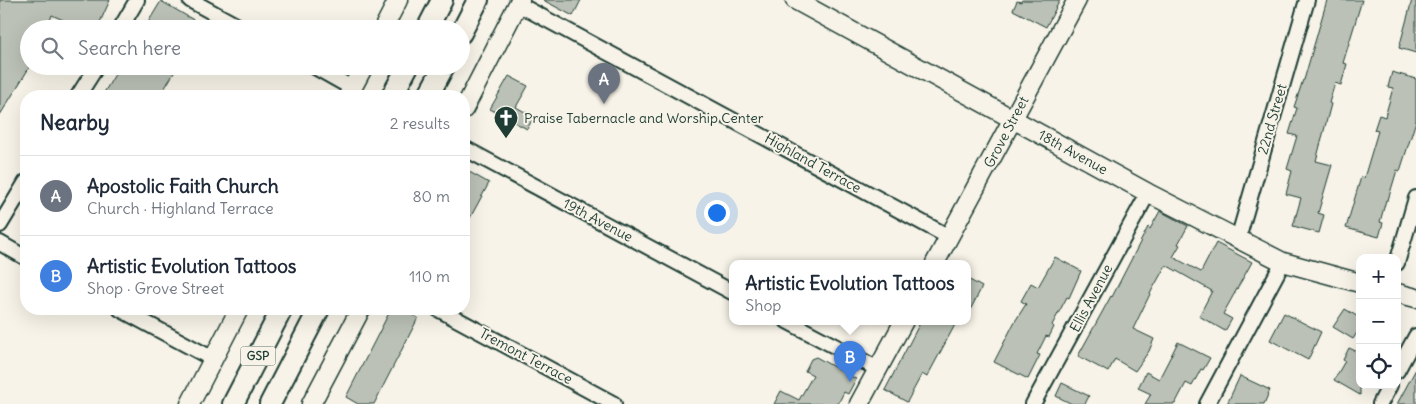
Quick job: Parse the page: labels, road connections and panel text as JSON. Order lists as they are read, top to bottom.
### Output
{
  "streets": {
    "highway": ["GSP"],
    "main road": ["Grove Street", "18th Avenue"],
    "street": [
      "22nd Street",
      "Highland Terrace",
      "19th Avenue",
      "Ellis Avenue",
      "Tremont Terrace"
    ]
  },
  "crossings": [
    ["22nd Street", "18th Avenue"],
    ["Grove Street", "18th Avenue"],
    ["Grove Street", "Highland Terrace"],
    ["18th Avenue", "Ellis Avenue"]
  ],
  "places": {
    "church": ["Praise Tabernacle and Worship Center"]
  },
  "page": {
    "search": "Search here",
    "pins": ["A", "B"],
    "heading": ["Nearby", "2 results"],
    "list": [
      {
        "mark": "A",
        "name": "Apostolic Faith Church",
        "note": "Church · Highland Terrace",
        "value": "80 m"
      },
      {
        "mark": "B",
        "name": "Artistic Evolution Tattoos",
        "note": "Shop · Grove Street",
        "value": "110 m"
      }
    ],
    "map_buttons": ["+", "−"],
    "popup": ["Artistic Evolution Tattoos", "Shop"]
  }
}
